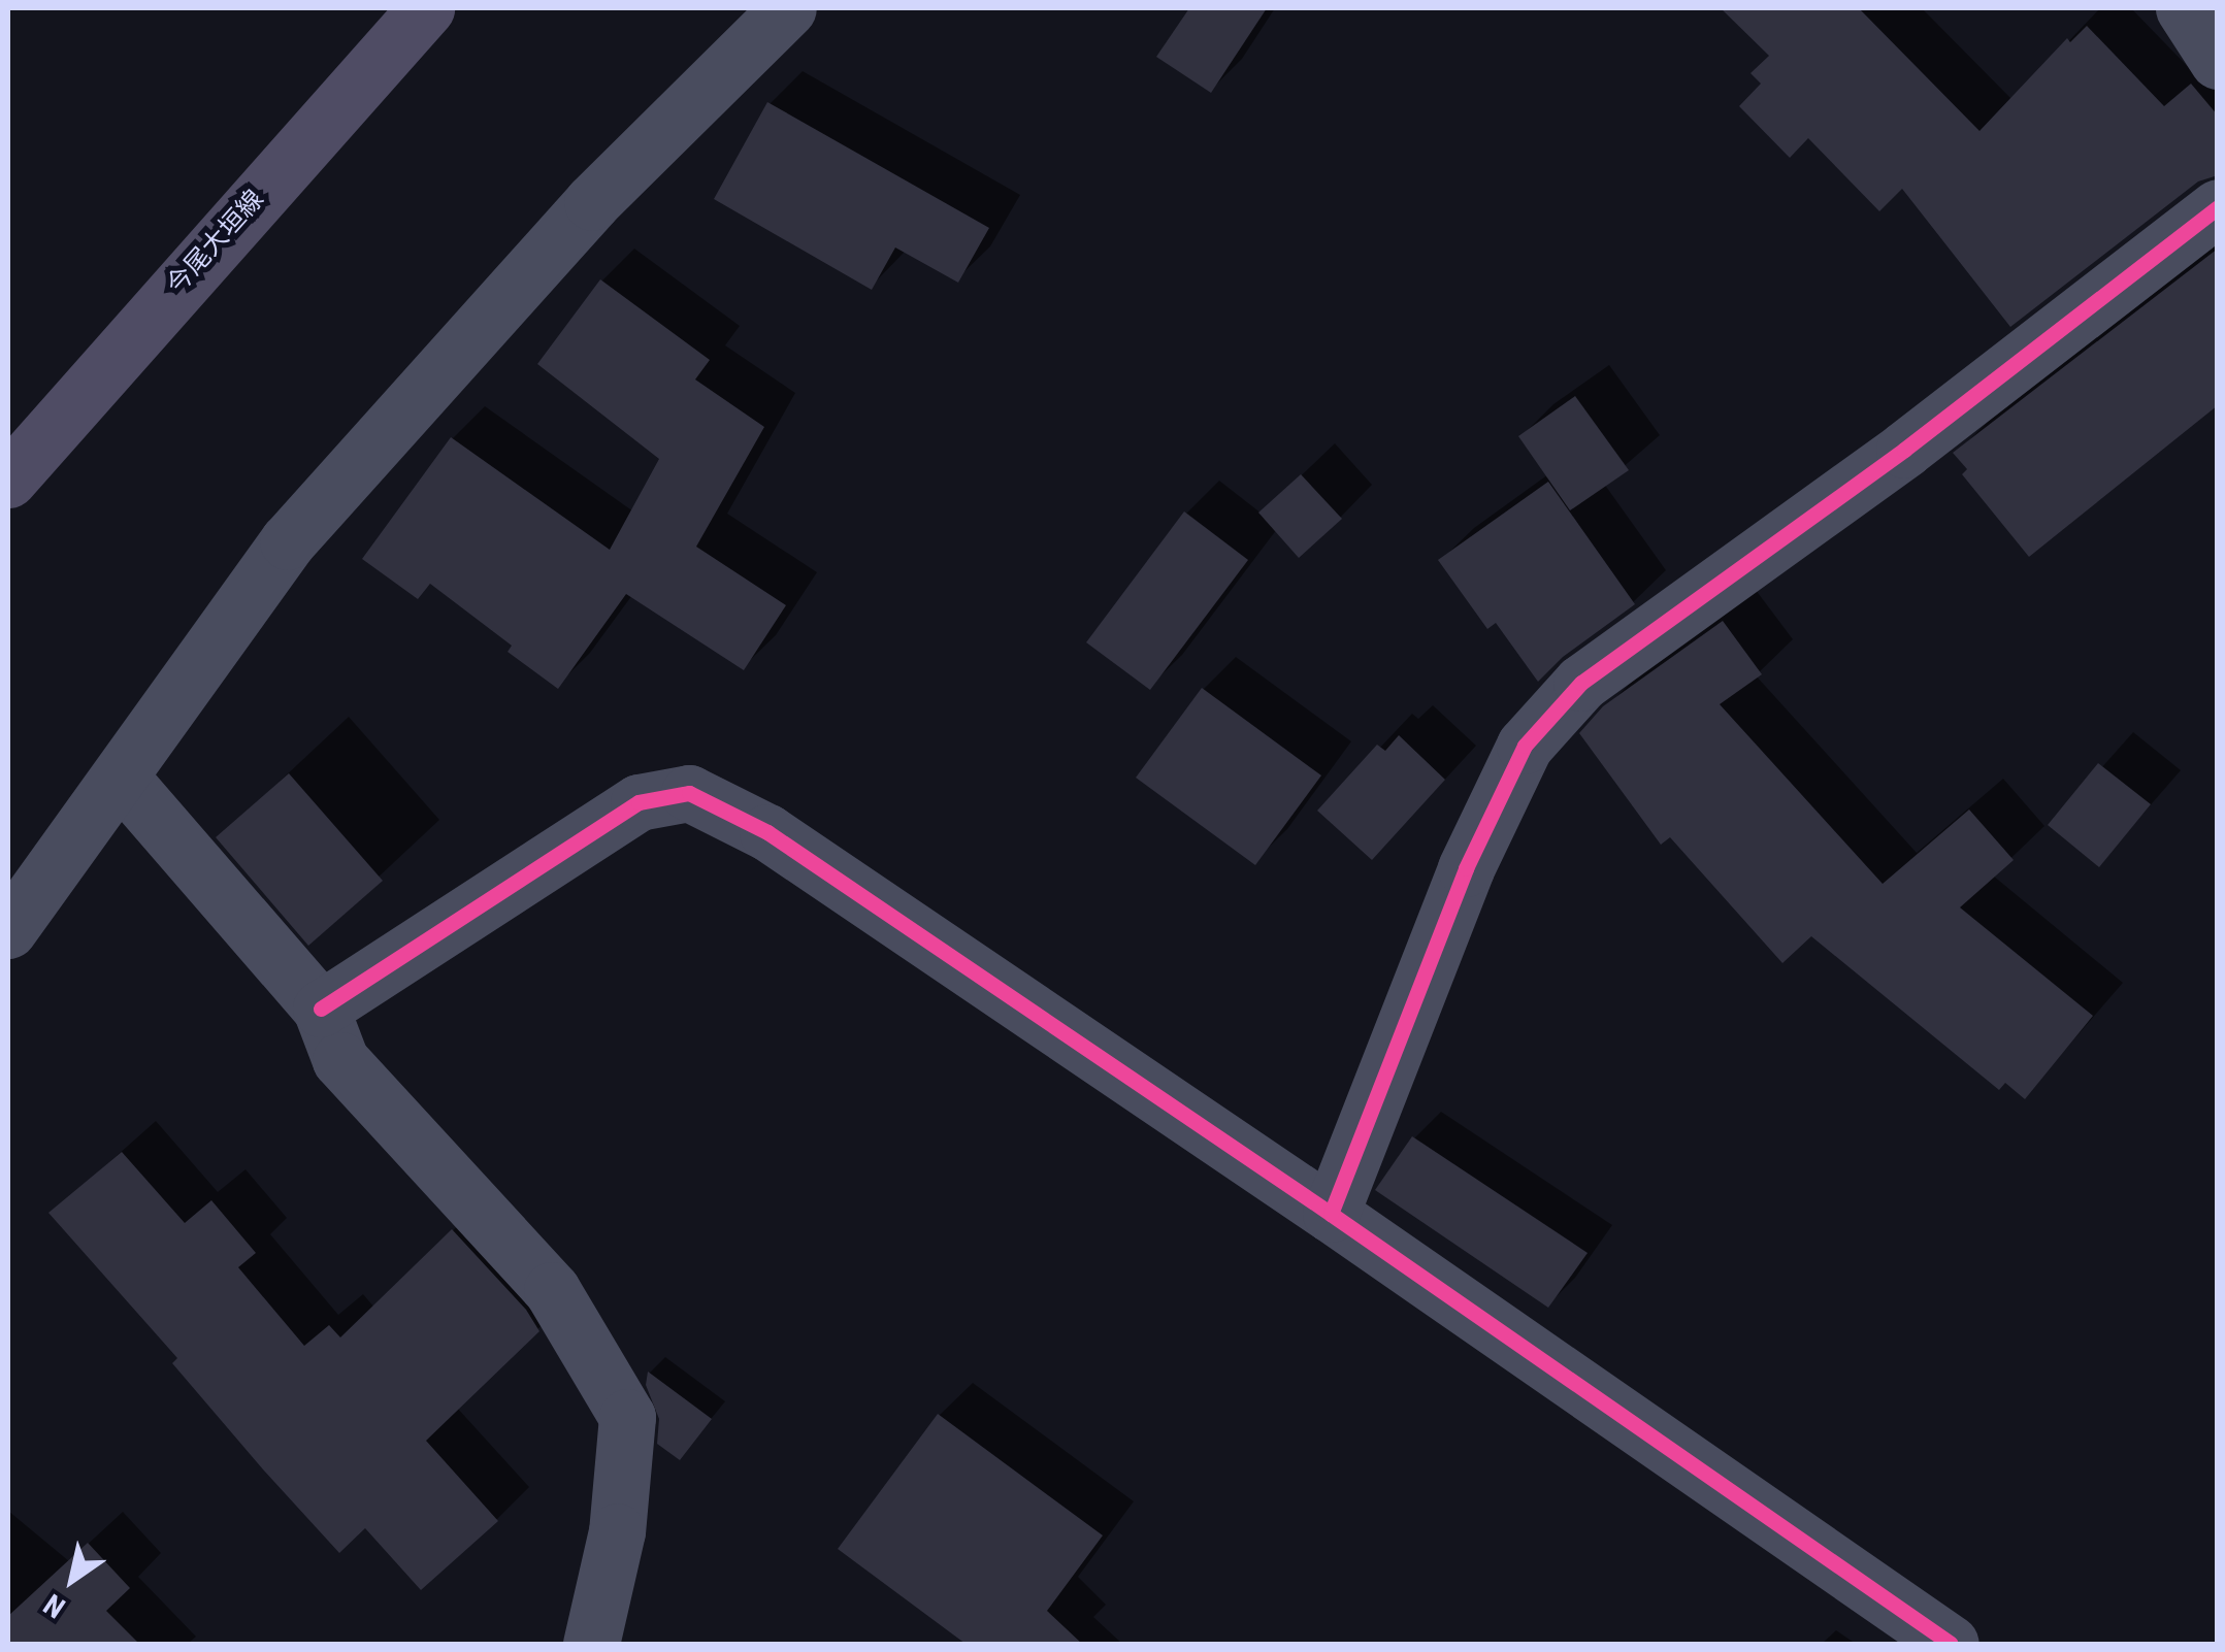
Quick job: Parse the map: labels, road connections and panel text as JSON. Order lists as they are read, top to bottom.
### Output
{
  "streets": {
    "main road": ["今尾大垣線"]
  },
  "north": "bottom left"
}
